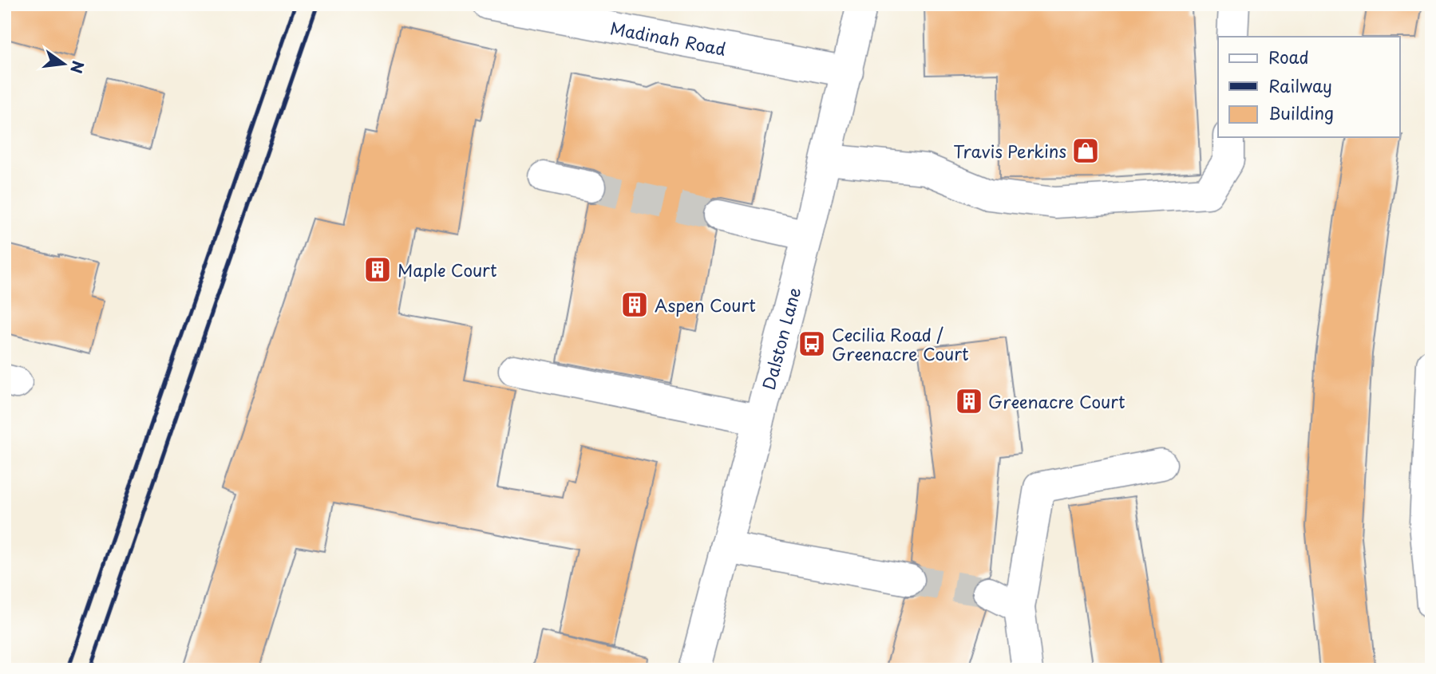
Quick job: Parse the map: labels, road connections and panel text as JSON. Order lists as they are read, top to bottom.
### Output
{
  "streets": {
    "main road": ["Madinah Road", "Dalston Lane"]
  },
  "crossings": [
    ["Madinah Road", "Dalston Lane"]
  ],
  "places": {
    "shop": ["Travis Perkins"],
    "building": ["Maple Court", "Aspen Court", "Greenacre Court"],
    "bus stop": ["Cecilia Road / Greenacre Court"]
  },
  "legend": ["Road", "Railway", "Building"],
  "north": "right"
}
